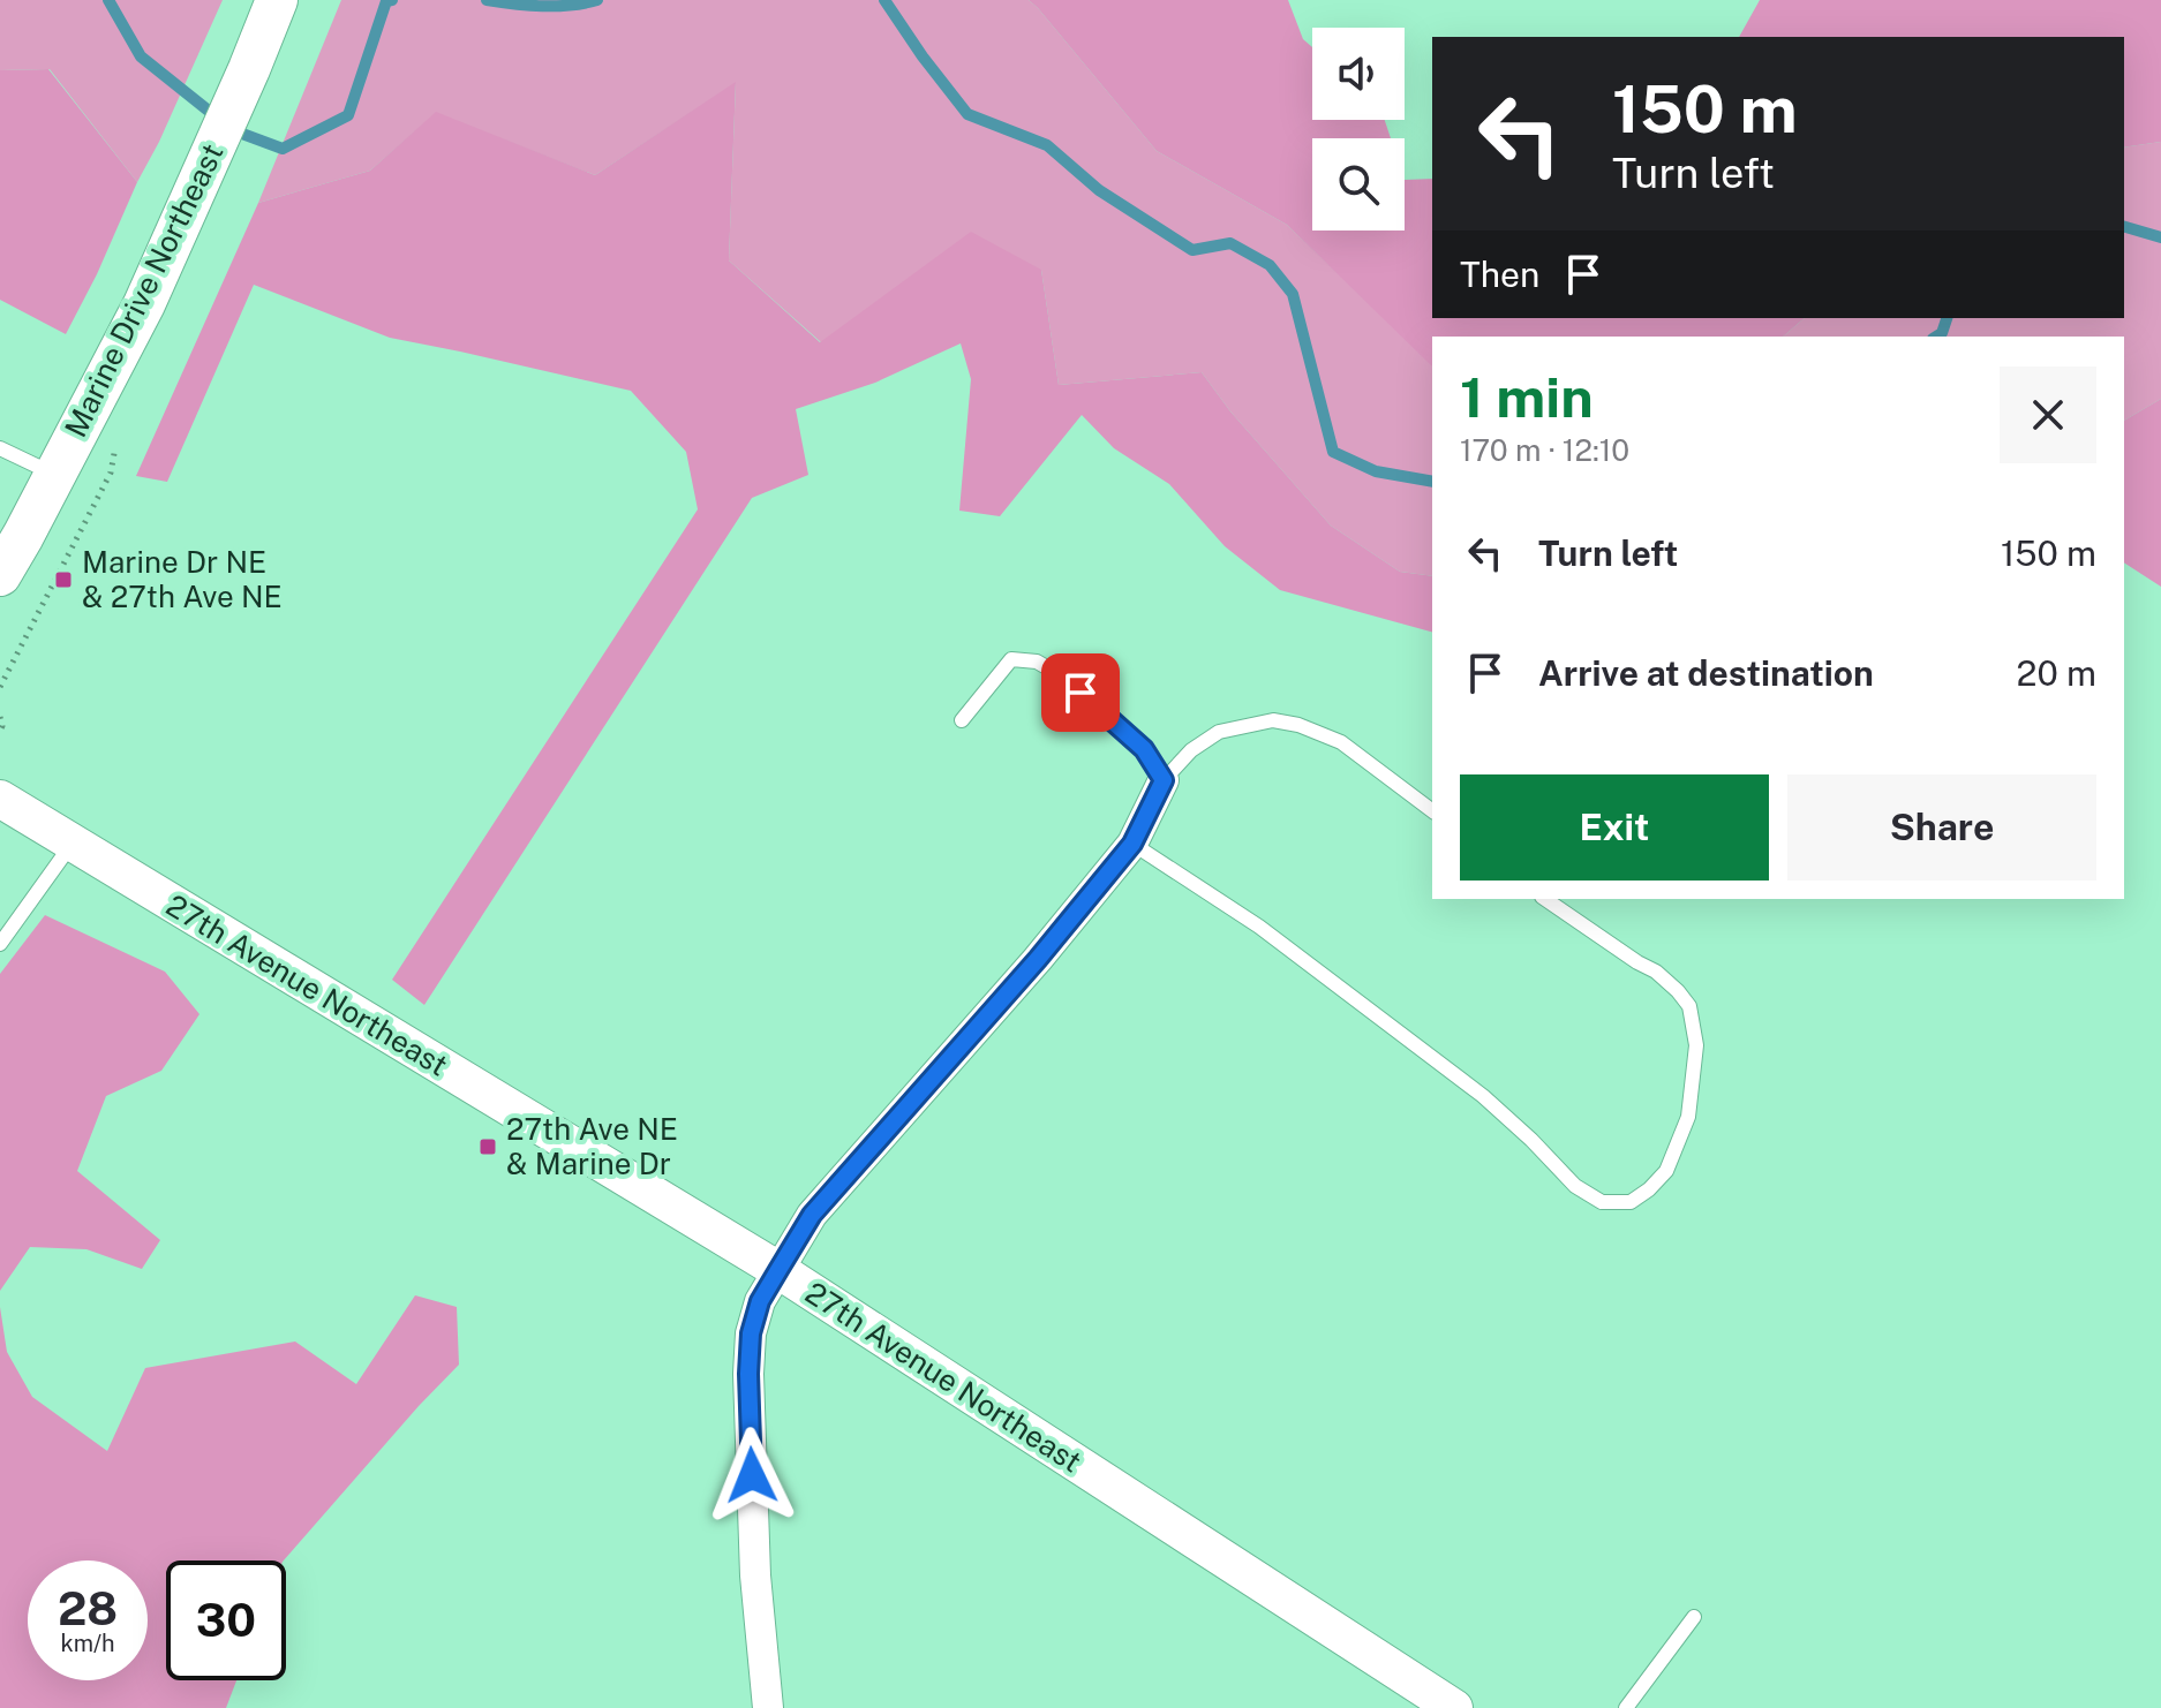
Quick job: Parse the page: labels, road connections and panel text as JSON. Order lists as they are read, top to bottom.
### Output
{
  "streets": {
    "main road": ["Marine Drive Northeast"],
    "street": ["27th Avenue Northeast"]
  },
  "places": {
    "transit": ["Marine Dr NE & 27th Ave NE", "27th Ave NE & Marine Dr"]
  },
  "page": {
    "turn": ["150 m", "Turn left"],
    "then": "Then",
    "heading": ["1 min", "170 m · 12:10"],
    "list": [
      {
        "name": "Turn left",
        "value": "150 m"
      },
      {
        "name": "Arrive at destination",
        "value": "20 m"
      }
    ],
    "buttons": ["Exit", "Share"],
    "speed": "28 km/h",
    "limit": "30"
  }
}
